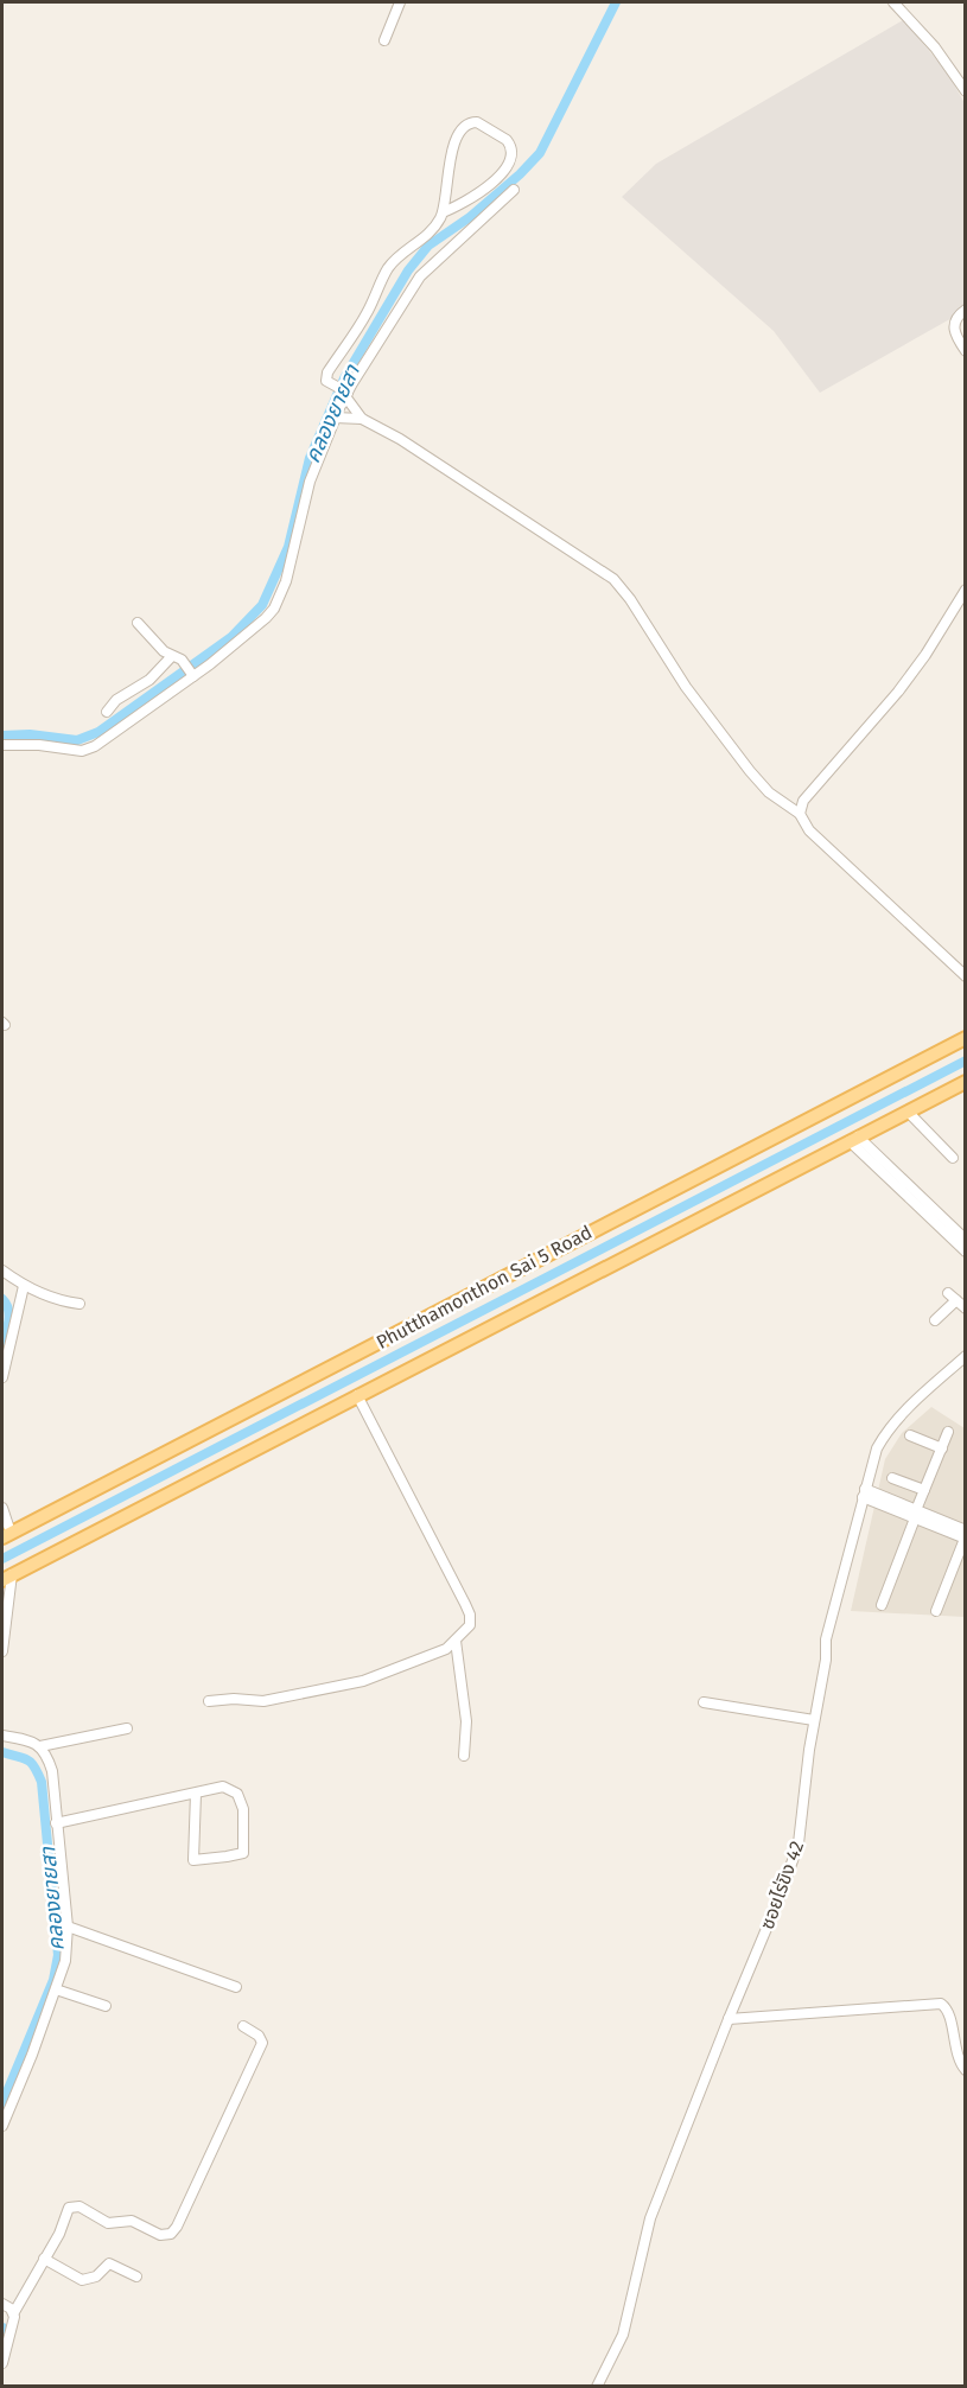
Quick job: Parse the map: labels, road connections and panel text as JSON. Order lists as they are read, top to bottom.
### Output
{
  "streets": {
    "main road": ["Phutthamonthon Sai 5 Road"],
    "street": ["ซอยไร่ขิง 42"]
  },
  "water": ["คลองยายสา"]
}
